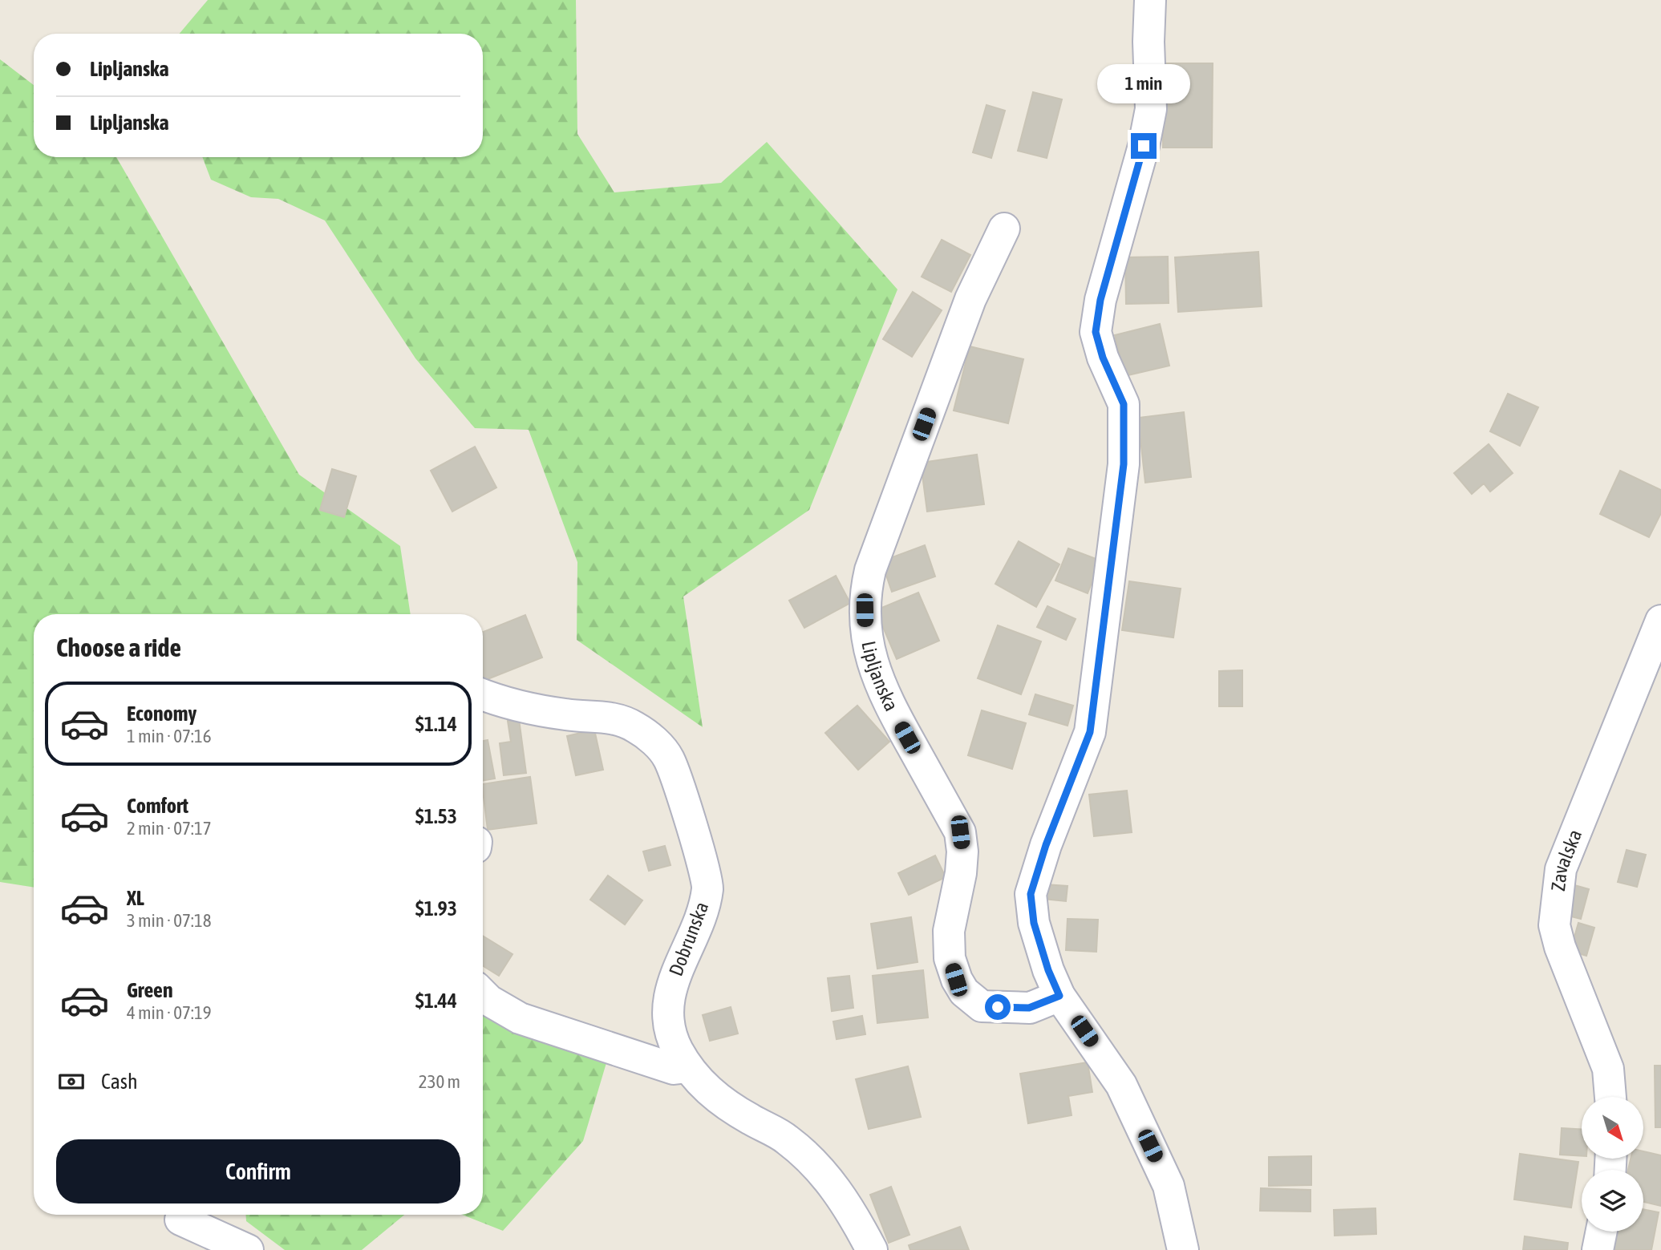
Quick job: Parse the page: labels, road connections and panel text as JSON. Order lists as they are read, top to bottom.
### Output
{
  "streets": {
    "street": ["Lipljanska", "Zavalska", "Dobrunska"]
  },
  "north": "bottom right",
  "page": {
    "banner": ["Lipljanska", "Lipljanska"],
    "bubble": "1 min",
    "heading": "Choose a ride",
    "list": [
      {
        "name": "Economy",
        "note": "1 min · 07:16",
        "value": "$1.14"
      },
      {
        "name": "Comfort",
        "note": "2 min · 07:17",
        "value": "$1.53"
      },
      {
        "name": "XL",
        "note": "3 min · 07:18",
        "value": "$1.93"
      },
      {
        "name": "Green",
        "note": "4 min · 07:19",
        "value": "$1.44"
      }
    ],
    "pay": ["Cash", "230 m"],
    "buttons": "Confirm"
  }
}
